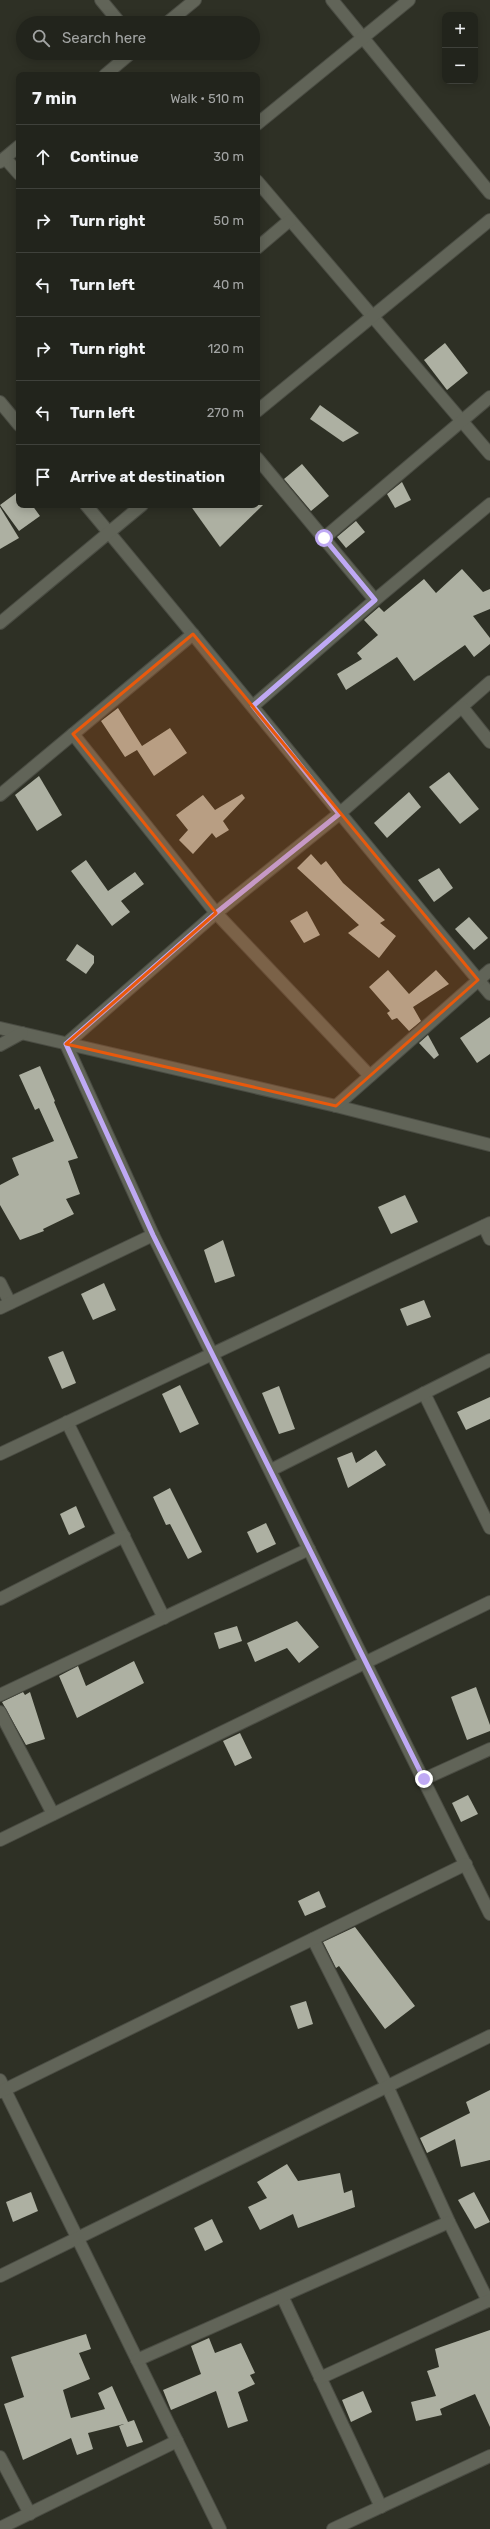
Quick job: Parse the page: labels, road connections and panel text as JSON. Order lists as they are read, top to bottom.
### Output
{
  "page": {
    "map_buttons": ["+", "−"],
    "search": "Search here",
    "heading": ["7 min", "Walk · 510 m"],
    "list": [
      ["Continue", "30 m"],
      ["Turn right", "50 m"],
      ["Turn left", "40 m"],
      ["Turn right", "120 m"],
      ["Turn left", "270 m"],
      "Arrive at destination"
    ]
  }
}
